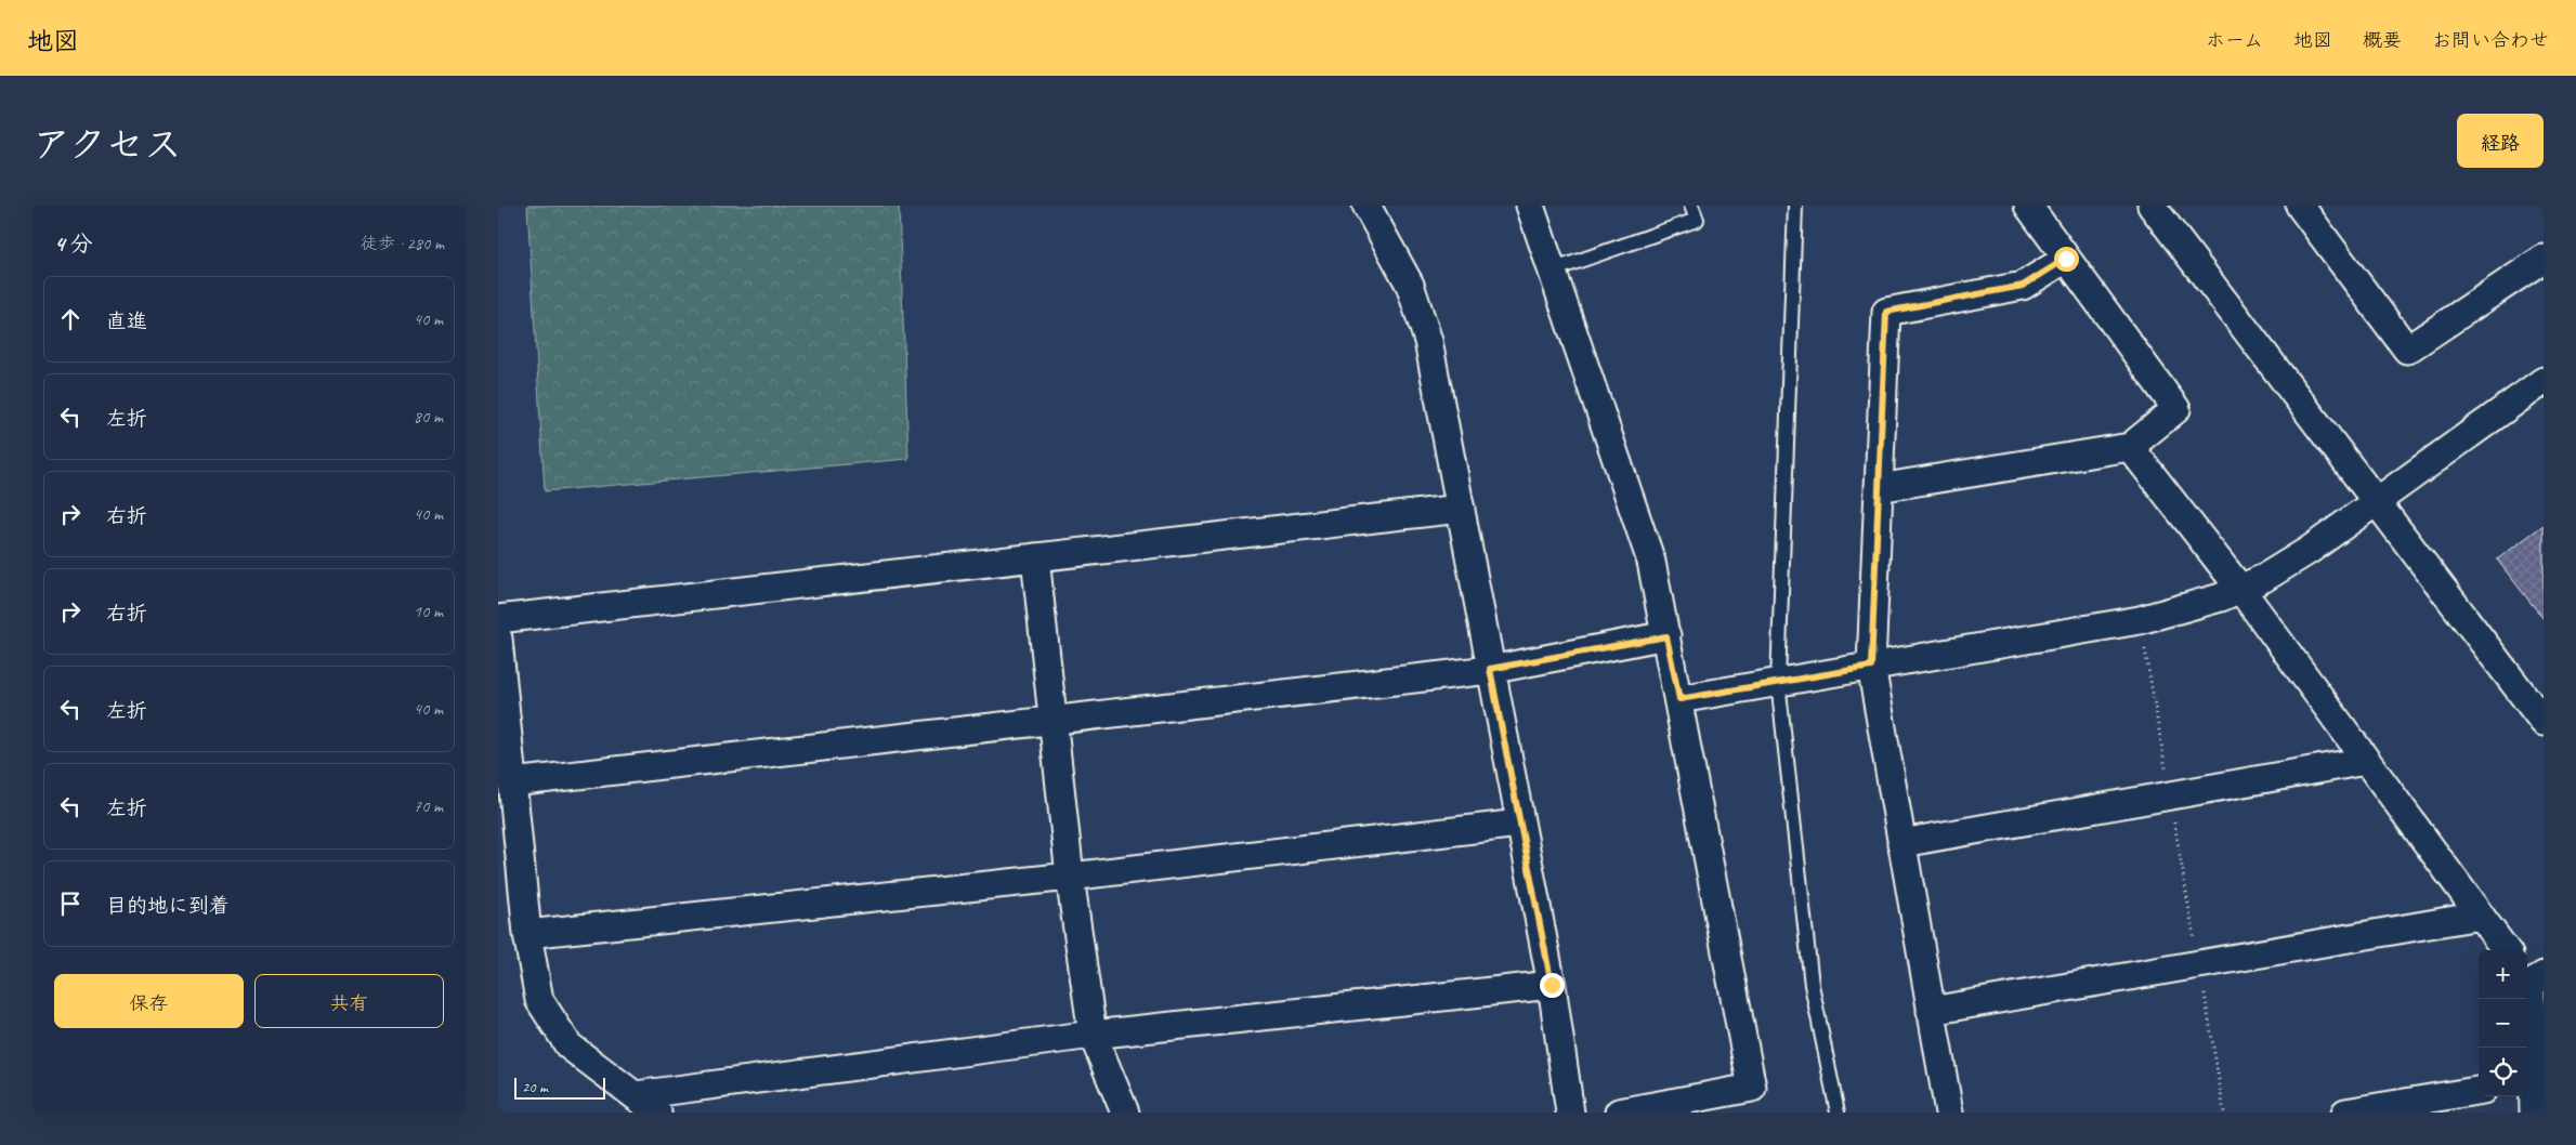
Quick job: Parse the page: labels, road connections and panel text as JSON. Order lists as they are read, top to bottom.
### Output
{
  "scale_bar": "20 m",
  "page": {
    "header": "地図",
    "nav": [
      "ホーム",
      "地図",
      "概要",
      "お問い合わせ"
    ],
    "title": "アクセス",
    "buttons": [
      "経路",
      ["保存", "共有"]
    ],
    "heading": ["4 分", "徒歩 · 280 m"],
    "list": [
      ["直進", "40 m"],
      ["左折", "80 m"],
      ["右折", "40 m"],
      ["右折", "10 m"],
      ["左折", "40 m"],
      ["左折", "70 m"],
      "目的地に到着"
    ],
    "map_buttons": ["+", "−"],
    "scale": "20 m"
  }
}
